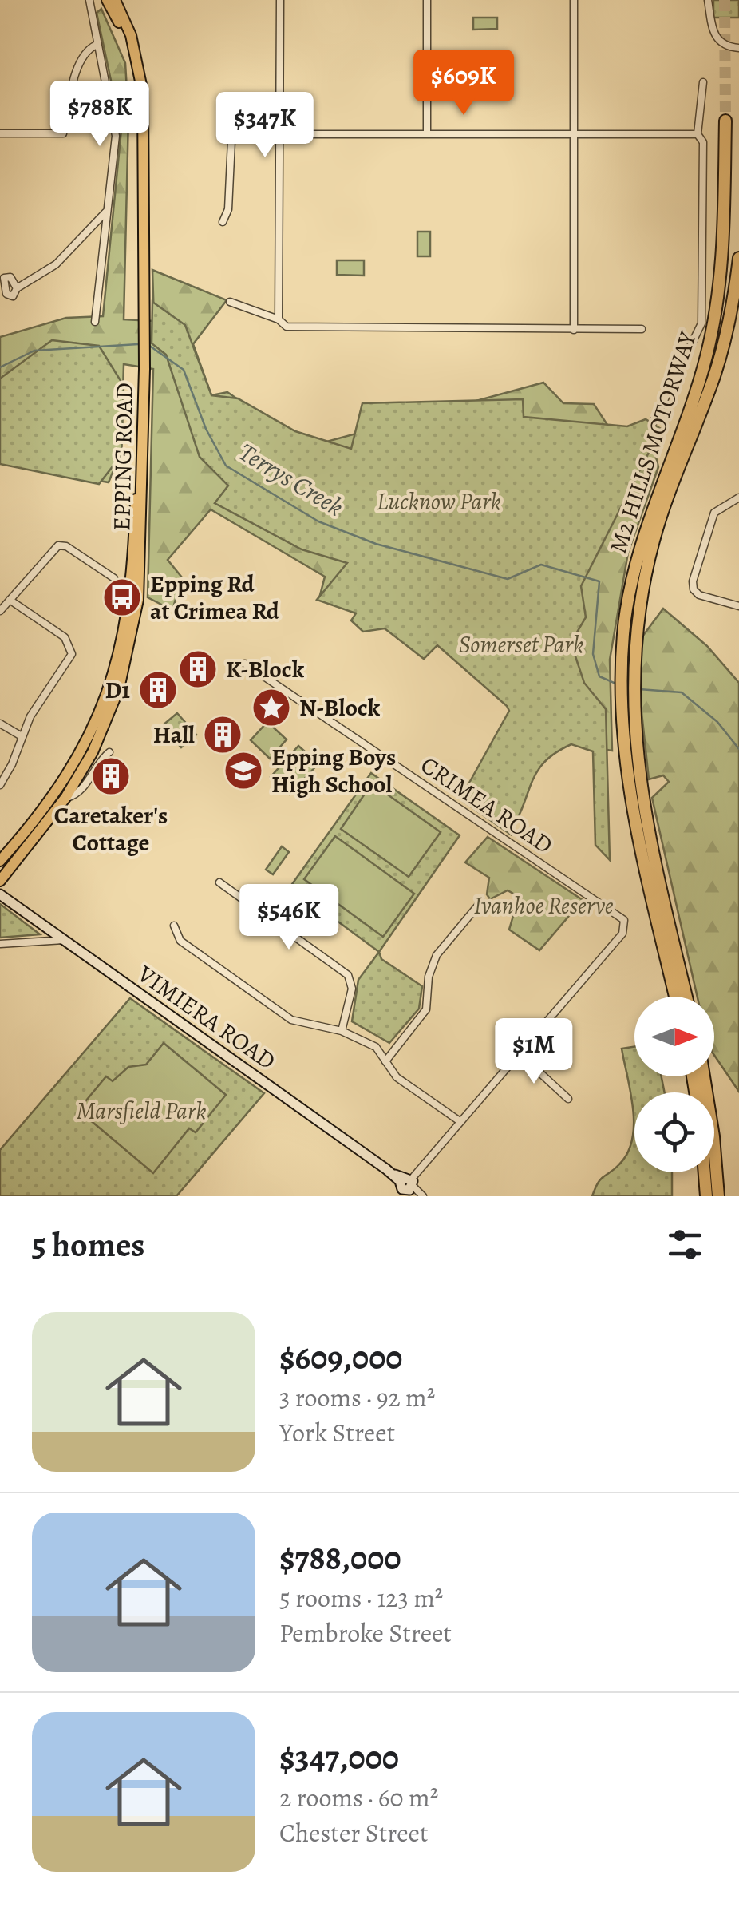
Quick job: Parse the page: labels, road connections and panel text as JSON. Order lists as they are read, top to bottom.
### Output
{
  "streets": {
    "highway": ["M2 HILLS MOTORWAY"],
    "main road": ["EPPING ROAD"],
    "street": ["CRIMEA ROAD", "VIMIERA ROAD"]
  },
  "water": ["Terrys Creek"],
  "parks": [
    "Lucknow Park",
    "Somerset Park",
    "Ivanhoe Reserve",
    "Marsfield Park"
  ],
  "places": {
    "bus stop": ["Epping Rd at Crimea Rd"],
    "building": [
      "K-Block",
      "D1",
      "Hall",
      "Caretaker's Cottage"
    ],
    "place": ["N-Block"],
    "school or university": ["Epping Boys High School"]
  },
  "north": "right",
  "page": {
    "price": [
      "$609K",
      "$788K",
      "$347K",
      "$546K",
      "$1M"
    ],
    "heading": "5 homes",
    "list": [
      {
        "name": "$609,000",
        "note": "3 rooms · 92 m² · York Street"
      },
      {
        "name": "$788,000",
        "note": "5 rooms · 123 m² · Pembroke Street"
      },
      {
        "name": "$347,000",
        "note": "2 rooms · 60 m² · Chester Street"
      }
    ]
  }
}
